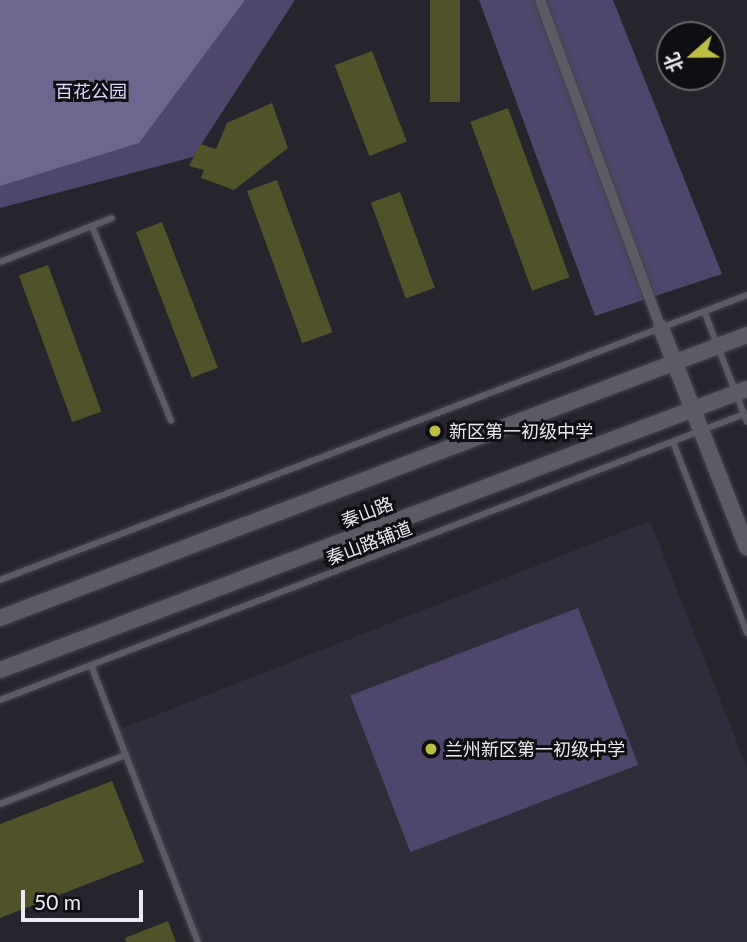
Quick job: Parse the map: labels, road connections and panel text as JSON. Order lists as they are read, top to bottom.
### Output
{
  "streets": {
    "street": ["秦山路"],
    "lane": ["秦山路辅道"]
  },
  "parks": ["百花公园"],
  "places": ["新区第一初级中学", "兰州新区第一初级中学"],
  "scale_bar": "50 m",
  "north": "left"
}
